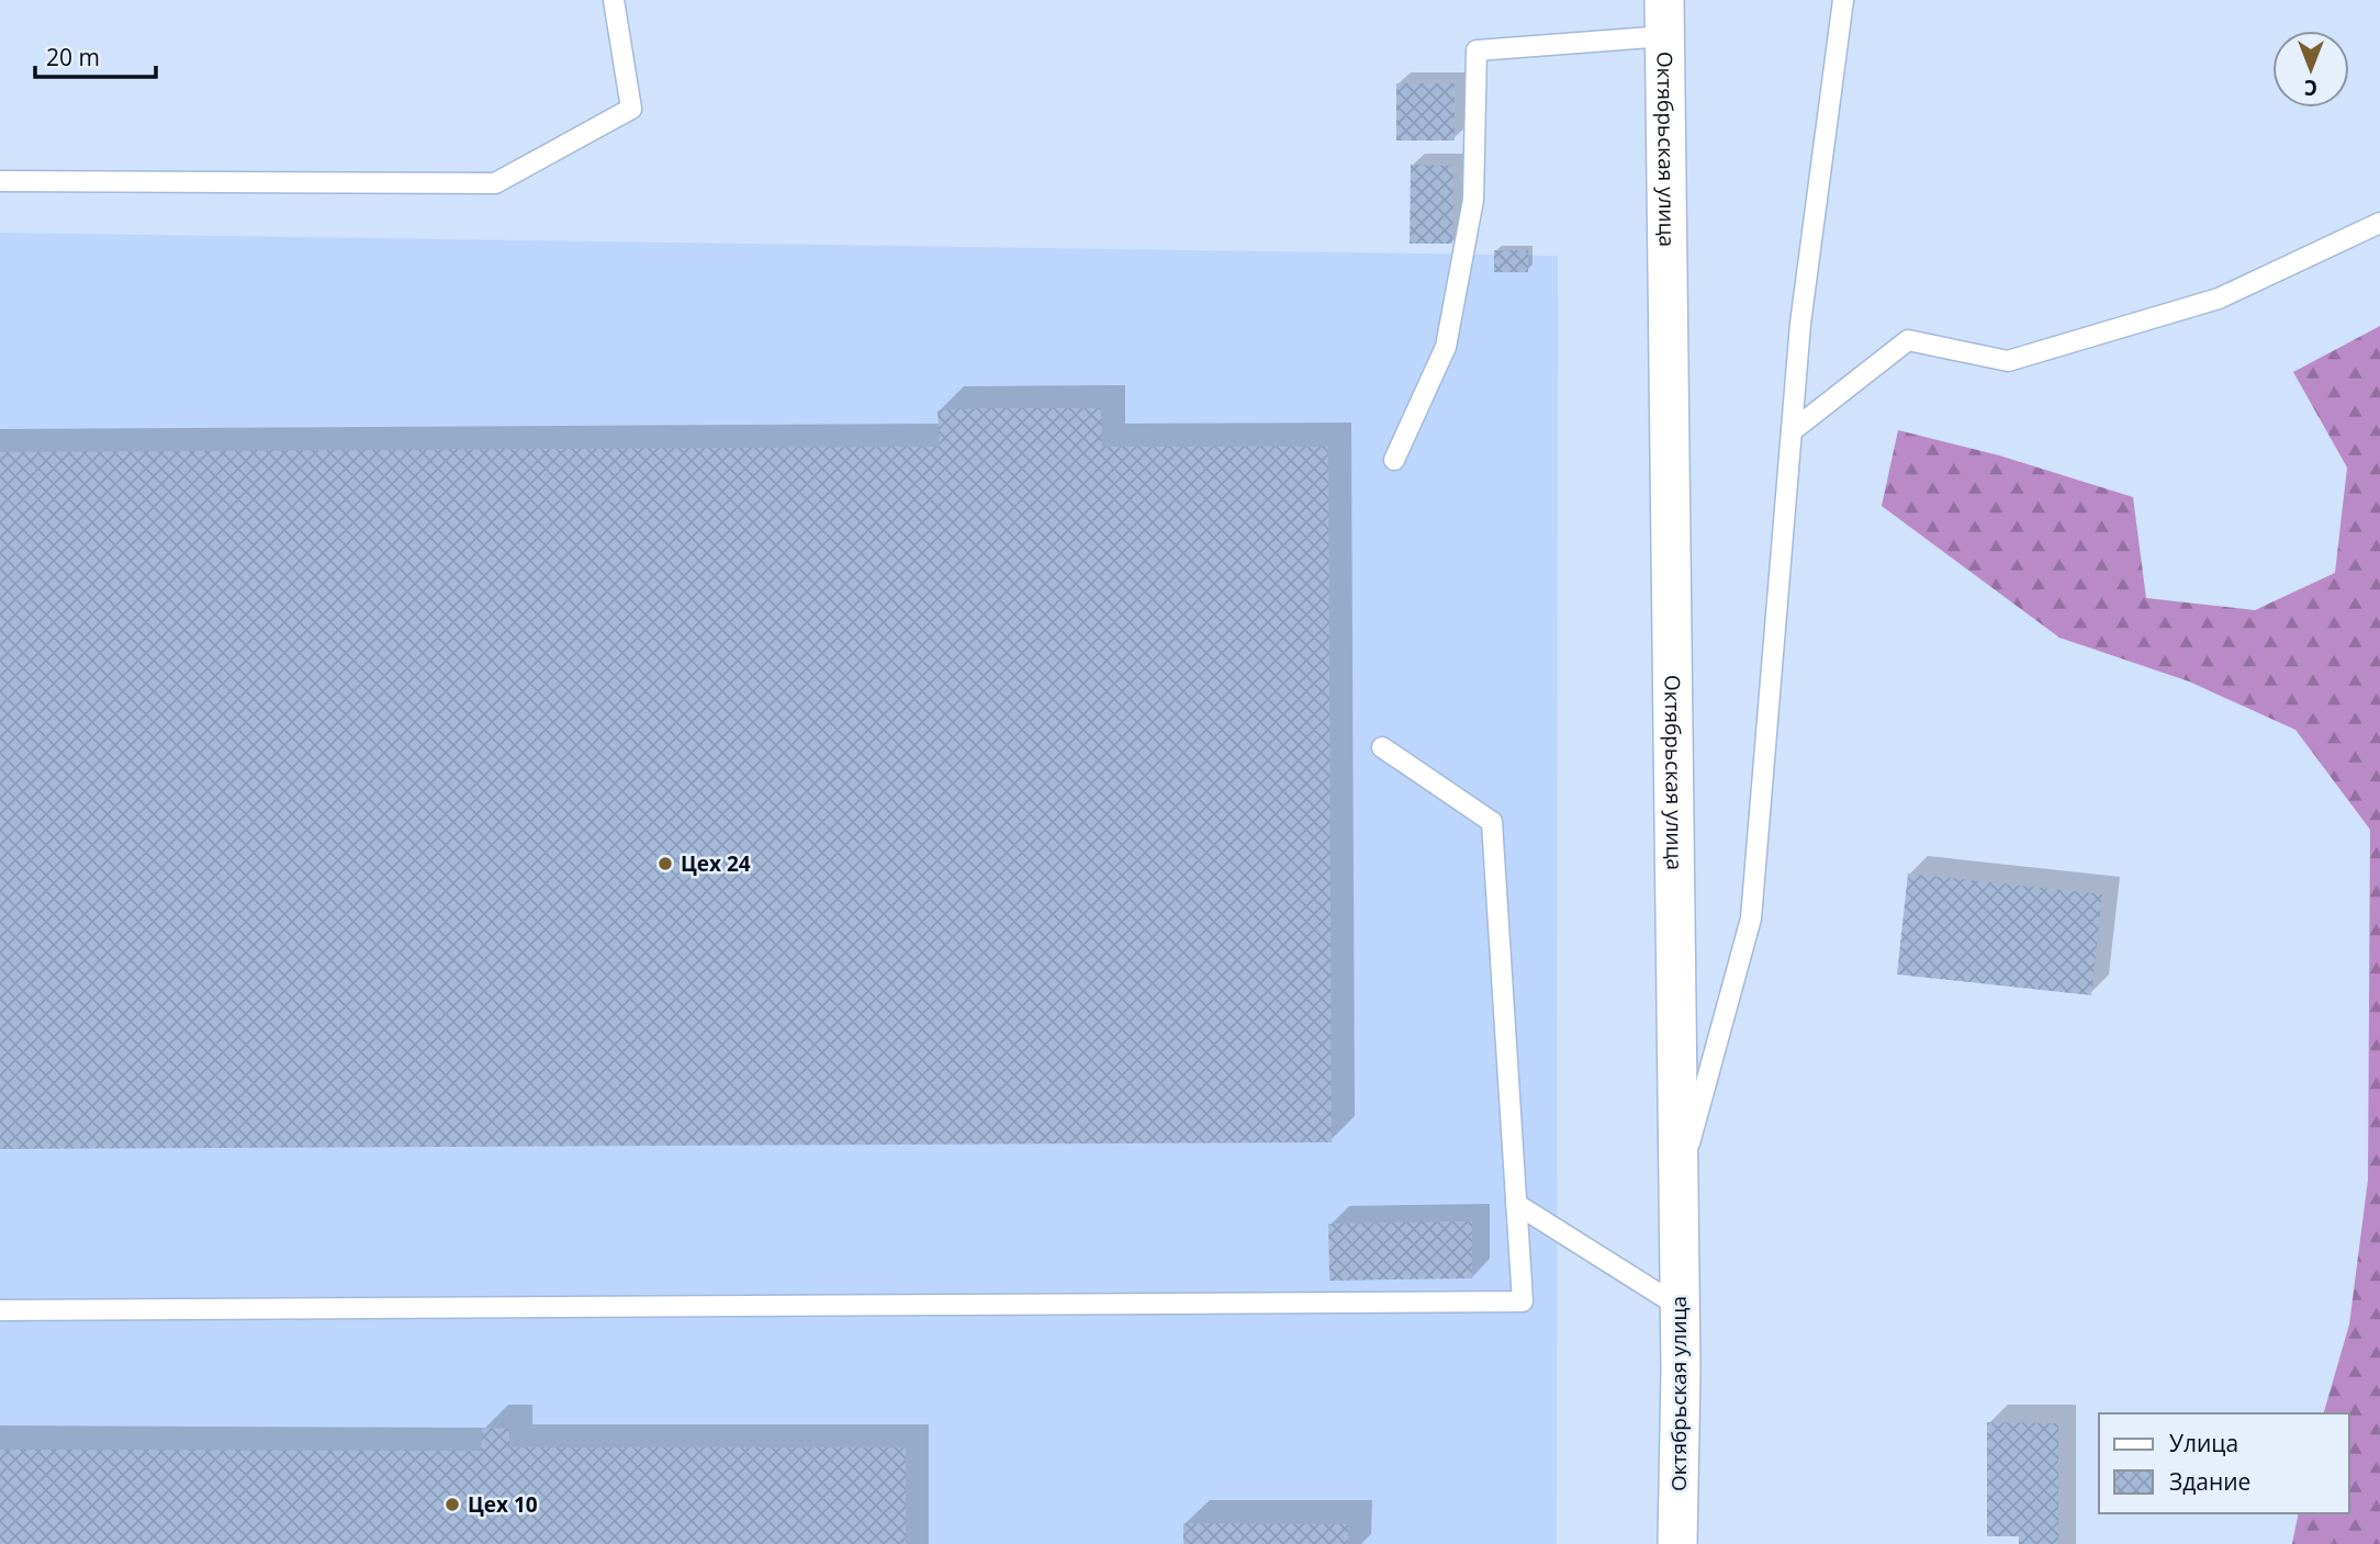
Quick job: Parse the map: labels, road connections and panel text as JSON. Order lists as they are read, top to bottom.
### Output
{
  "streets": {
    "street": ["Октябрьская улица"]
  },
  "places": ["Цех 24", "Цех 10"],
  "legend": ["Улица", "Здание"],
  "scale_bar": "20 m",
  "north": "bottom"
}
